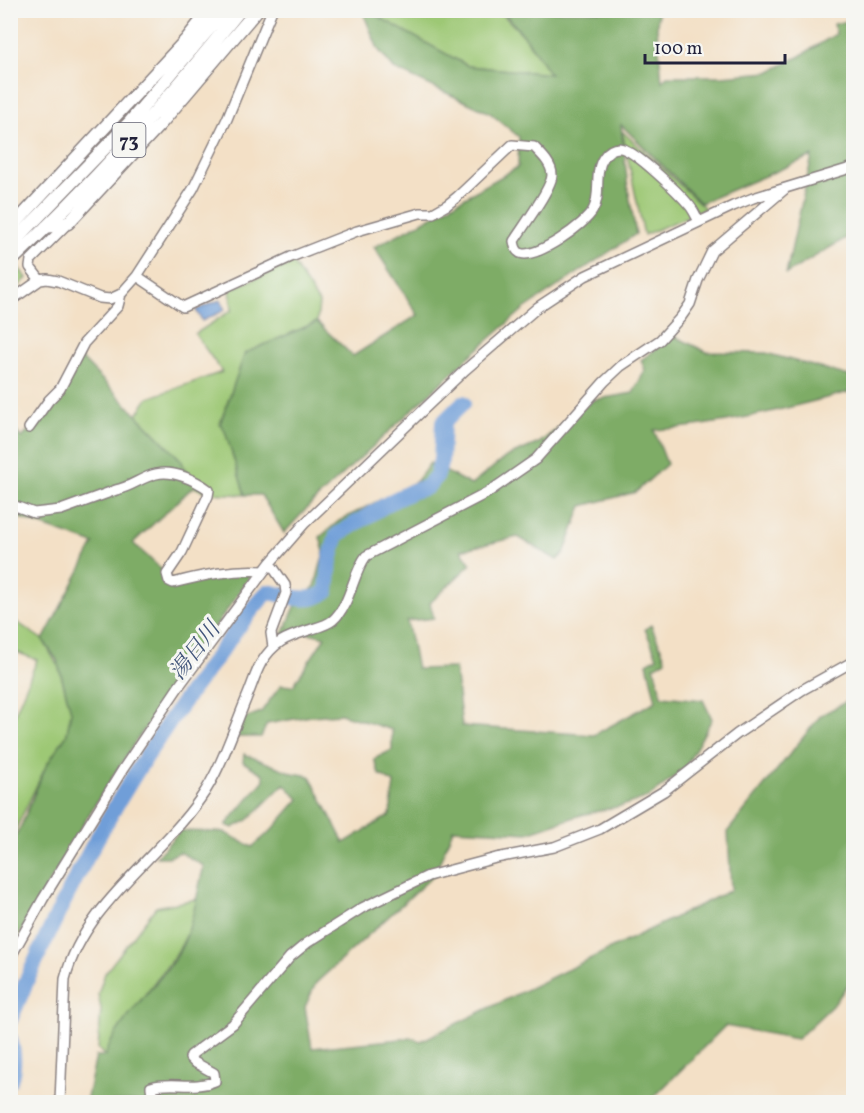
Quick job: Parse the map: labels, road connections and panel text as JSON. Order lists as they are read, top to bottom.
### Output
{
  "streets": {
    "main road": ["73"]
  },
  "water": ["湯日川"],
  "scale_bar": "100 m"
}
